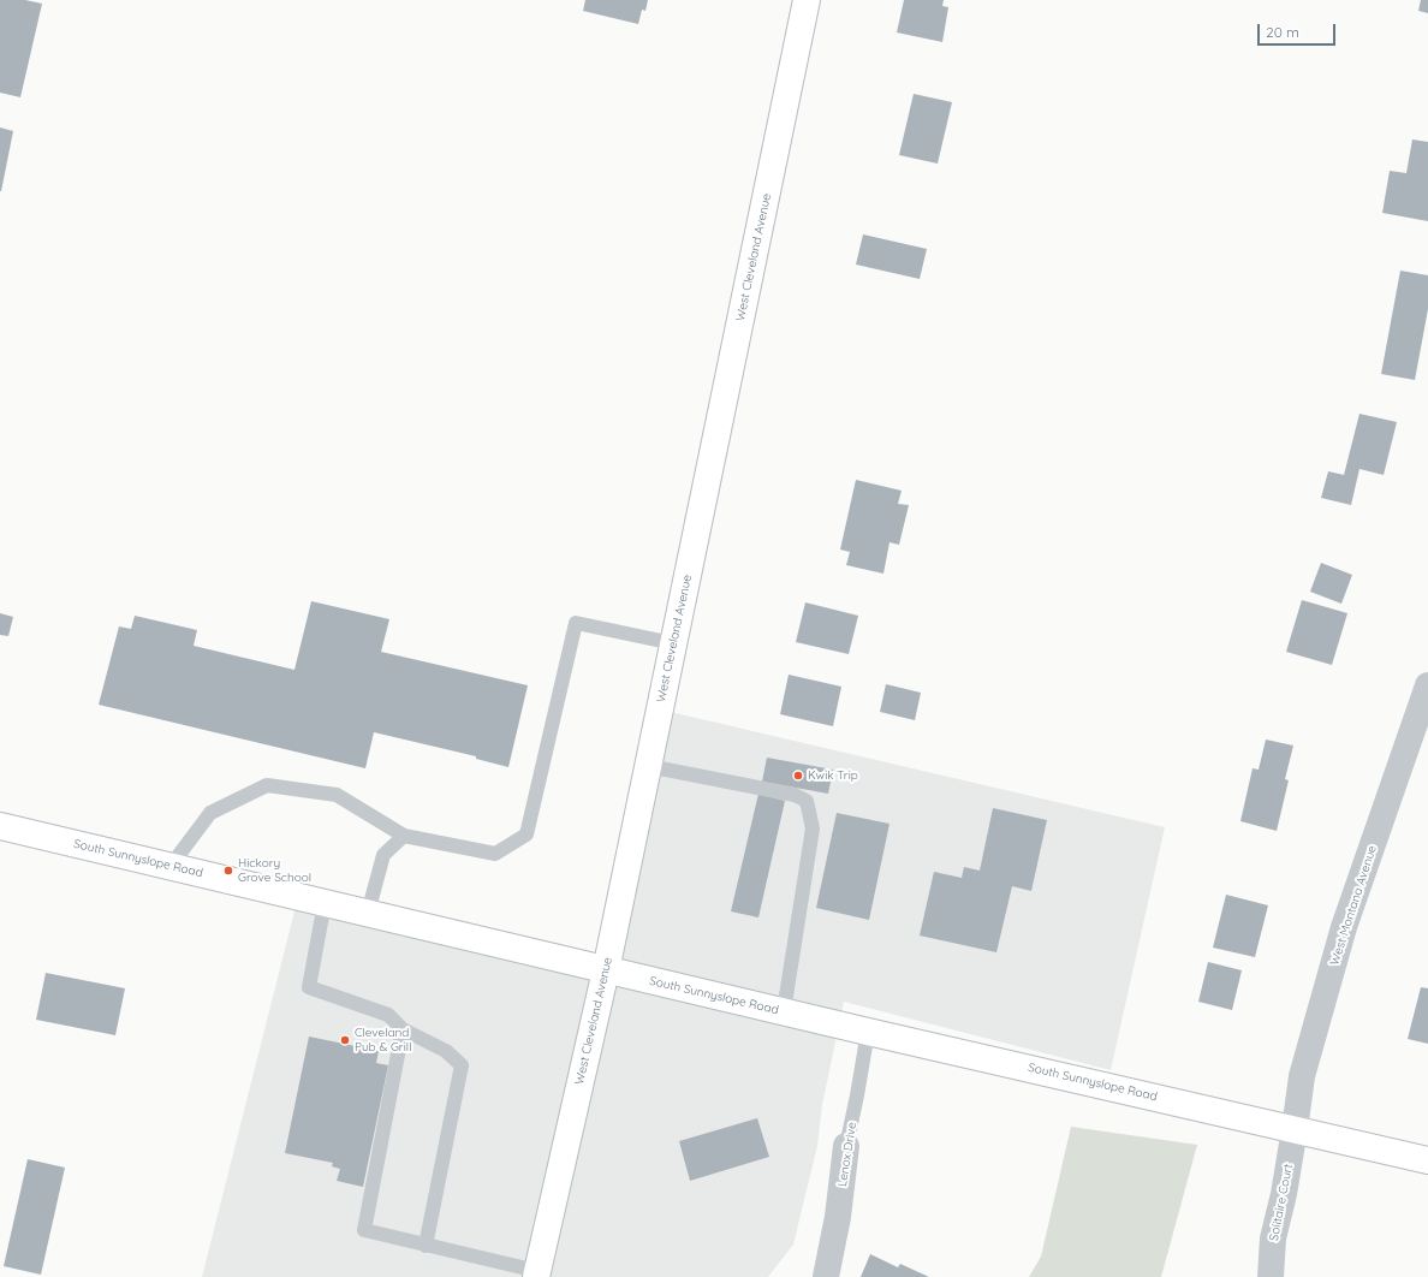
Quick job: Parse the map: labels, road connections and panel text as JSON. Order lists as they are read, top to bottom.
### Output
{
  "streets": {
    "street": [
      "West Cleveland Avenue",
      "South Sunnyslope Road",
      "West Montana Avenue",
      "Lenox Drive",
      "Solitaire Court"
    ]
  },
  "crossings": [
    ["West Cleveland Avenue", "South Sunnyslope Road"],
    ["South Sunnyslope Road", "West Montana Avenue"],
    ["South Sunnyslope Road", "Lenox Drive"],
    ["South Sunnyslope Road", "Solitaire Court"],
    ["West Montana Avenue", "Solitaire Court"]
  ],
  "places": ["Kwik Trip", "Hickory Grove School", "Cleveland Pub & Grill"],
  "scale_bar": "20 m"
}
